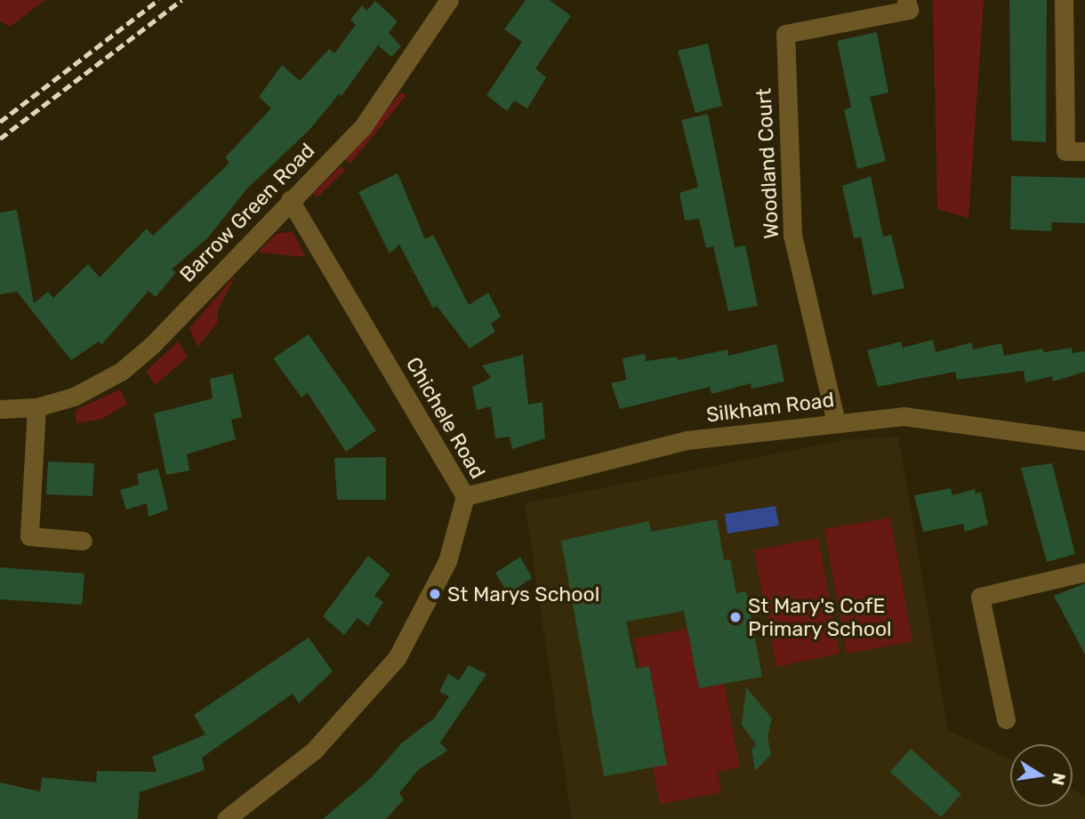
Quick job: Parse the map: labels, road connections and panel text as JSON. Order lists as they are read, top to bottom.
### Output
{
  "streets": {
    "street": [
      "Woodland Court",
      "Barrow Green Road",
      "Silkham Road",
      "Chichele Road"
    ]
  },
  "crossings": [
    ["Woodland Court", "Silkham Road"],
    ["Barrow Green Road", "Chichele Road"],
    ["Silkham Road", "Chichele Road"]
  ],
  "places": ["St Marys School", "St Mary's CofE Primary School"],
  "north": "right"
}
